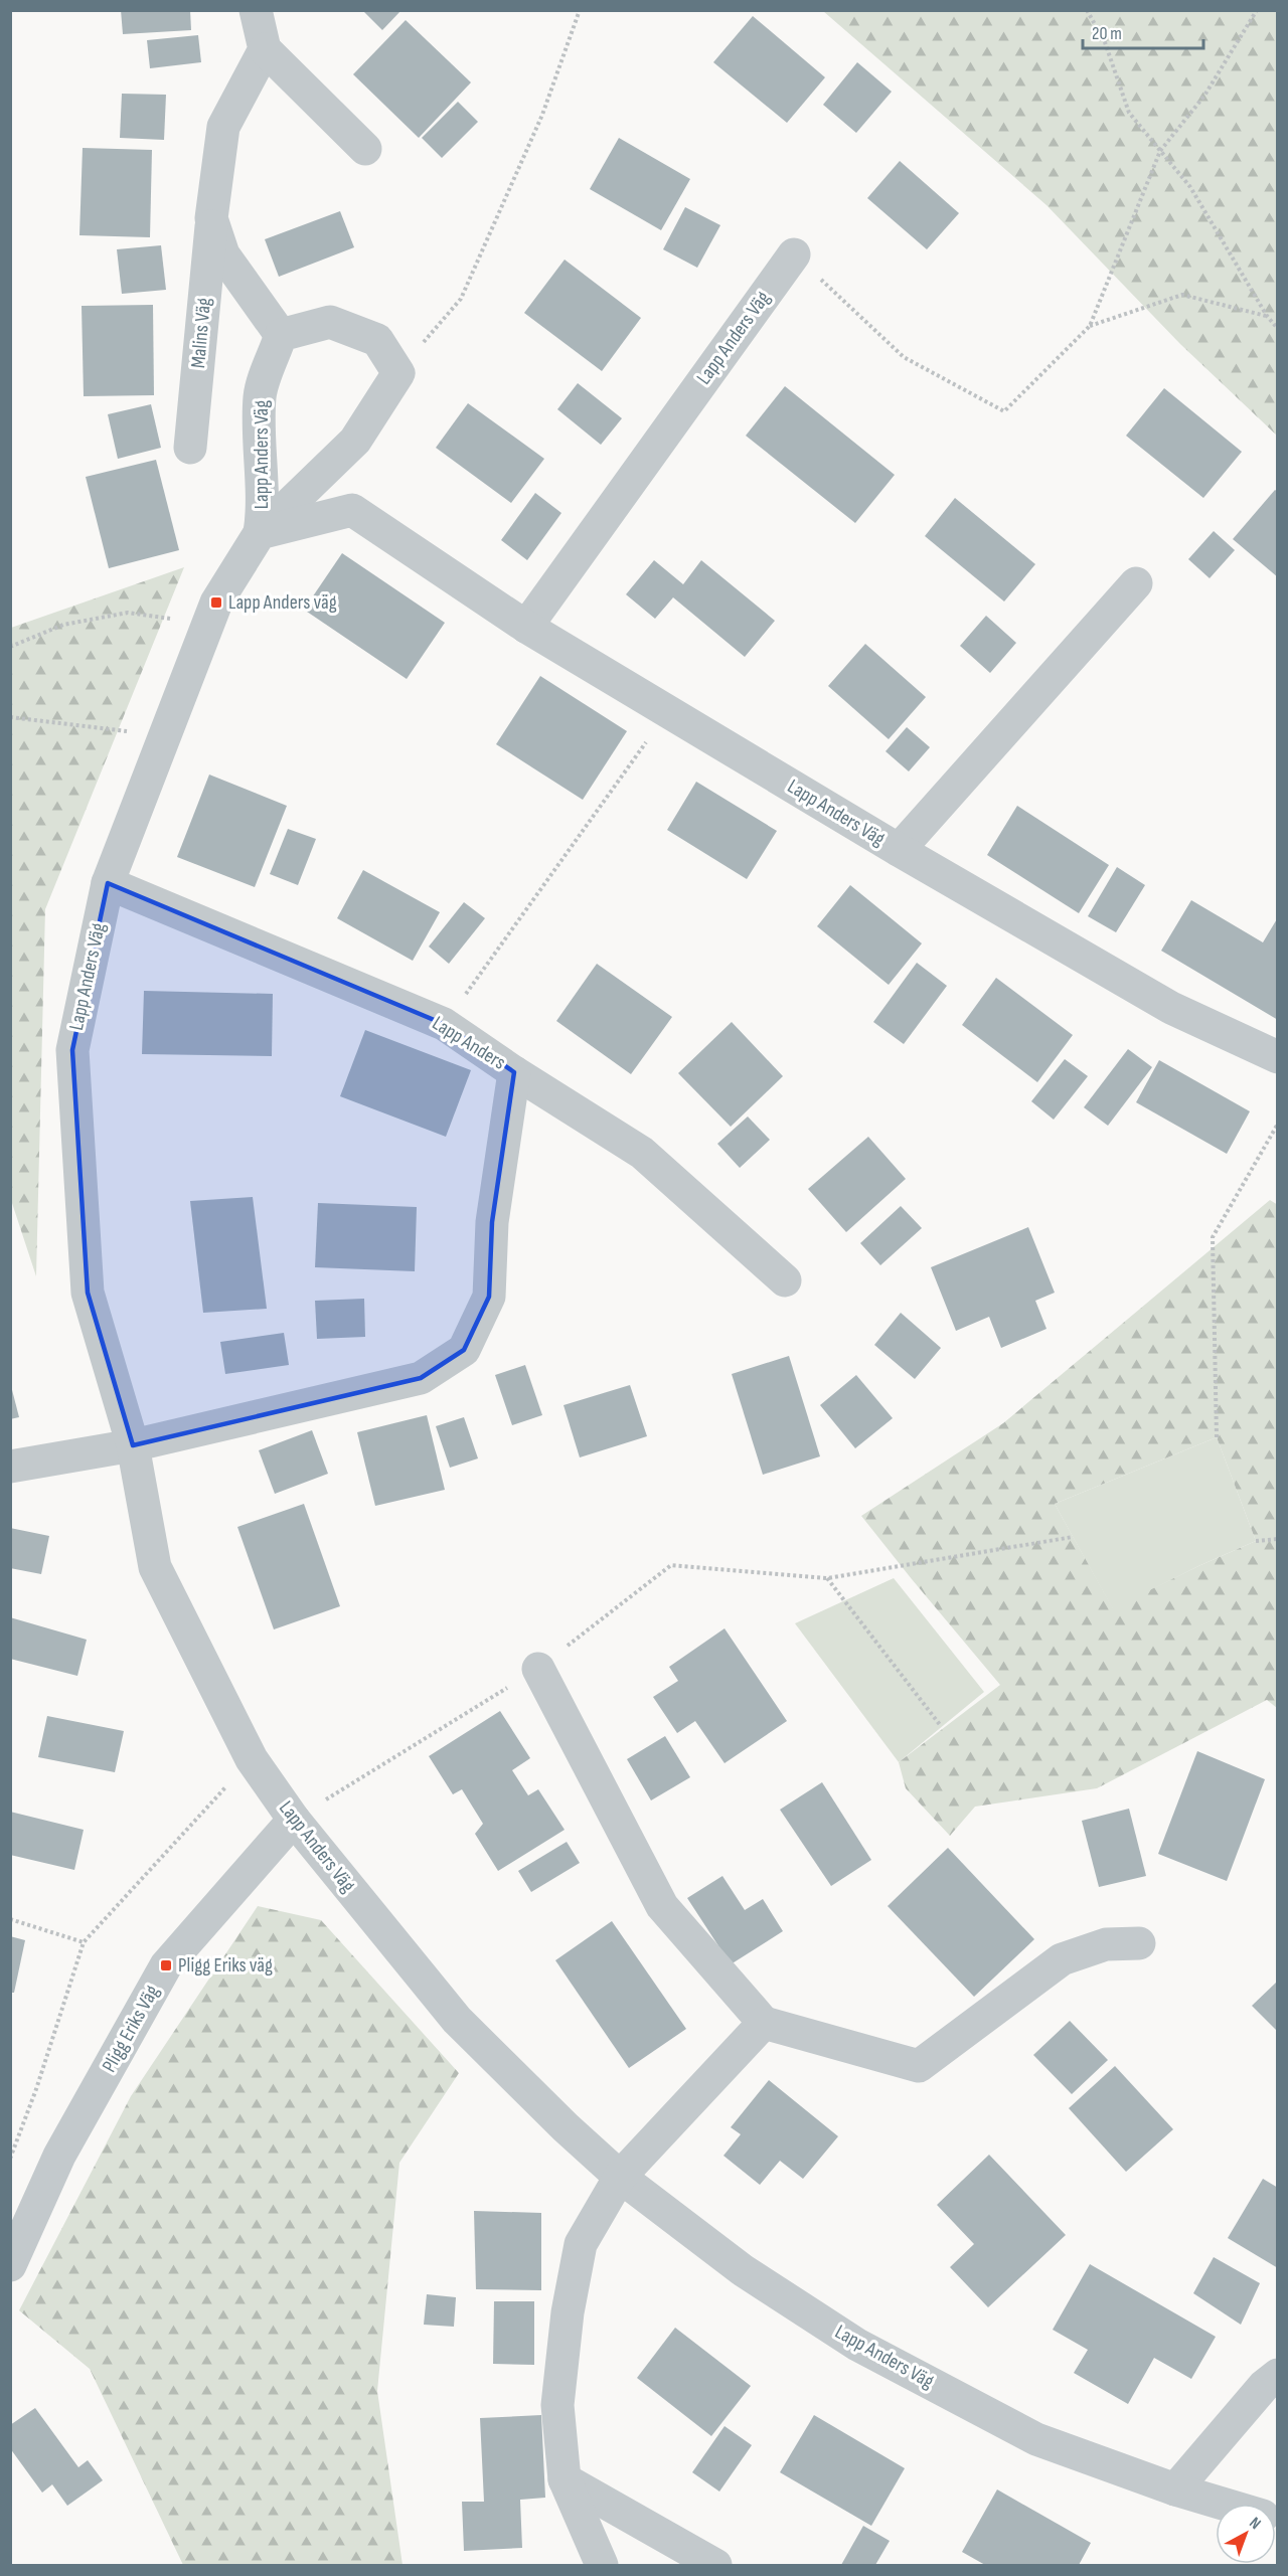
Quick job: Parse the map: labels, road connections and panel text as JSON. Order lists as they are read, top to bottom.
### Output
{
  "streets": {
    "street": [
      "Malins Väg",
      "Lapp Anders Väg",
      "Lapp Anders",
      "Pligg Eriks Väg"
    ]
  },
  "crossings": [
    ["Malins Väg", "Lapp Anders Väg"],
    ["Lapp Anders Väg", "Lapp Anders"],
    ["Lapp Anders Väg", "Pligg Eriks Väg"]
  ],
  "places": {
    "transit": ["Lapp Anders väg", "Pligg Eriks väg"]
  },
  "scale_bar": "20 m",
  "north": "top right"
}
